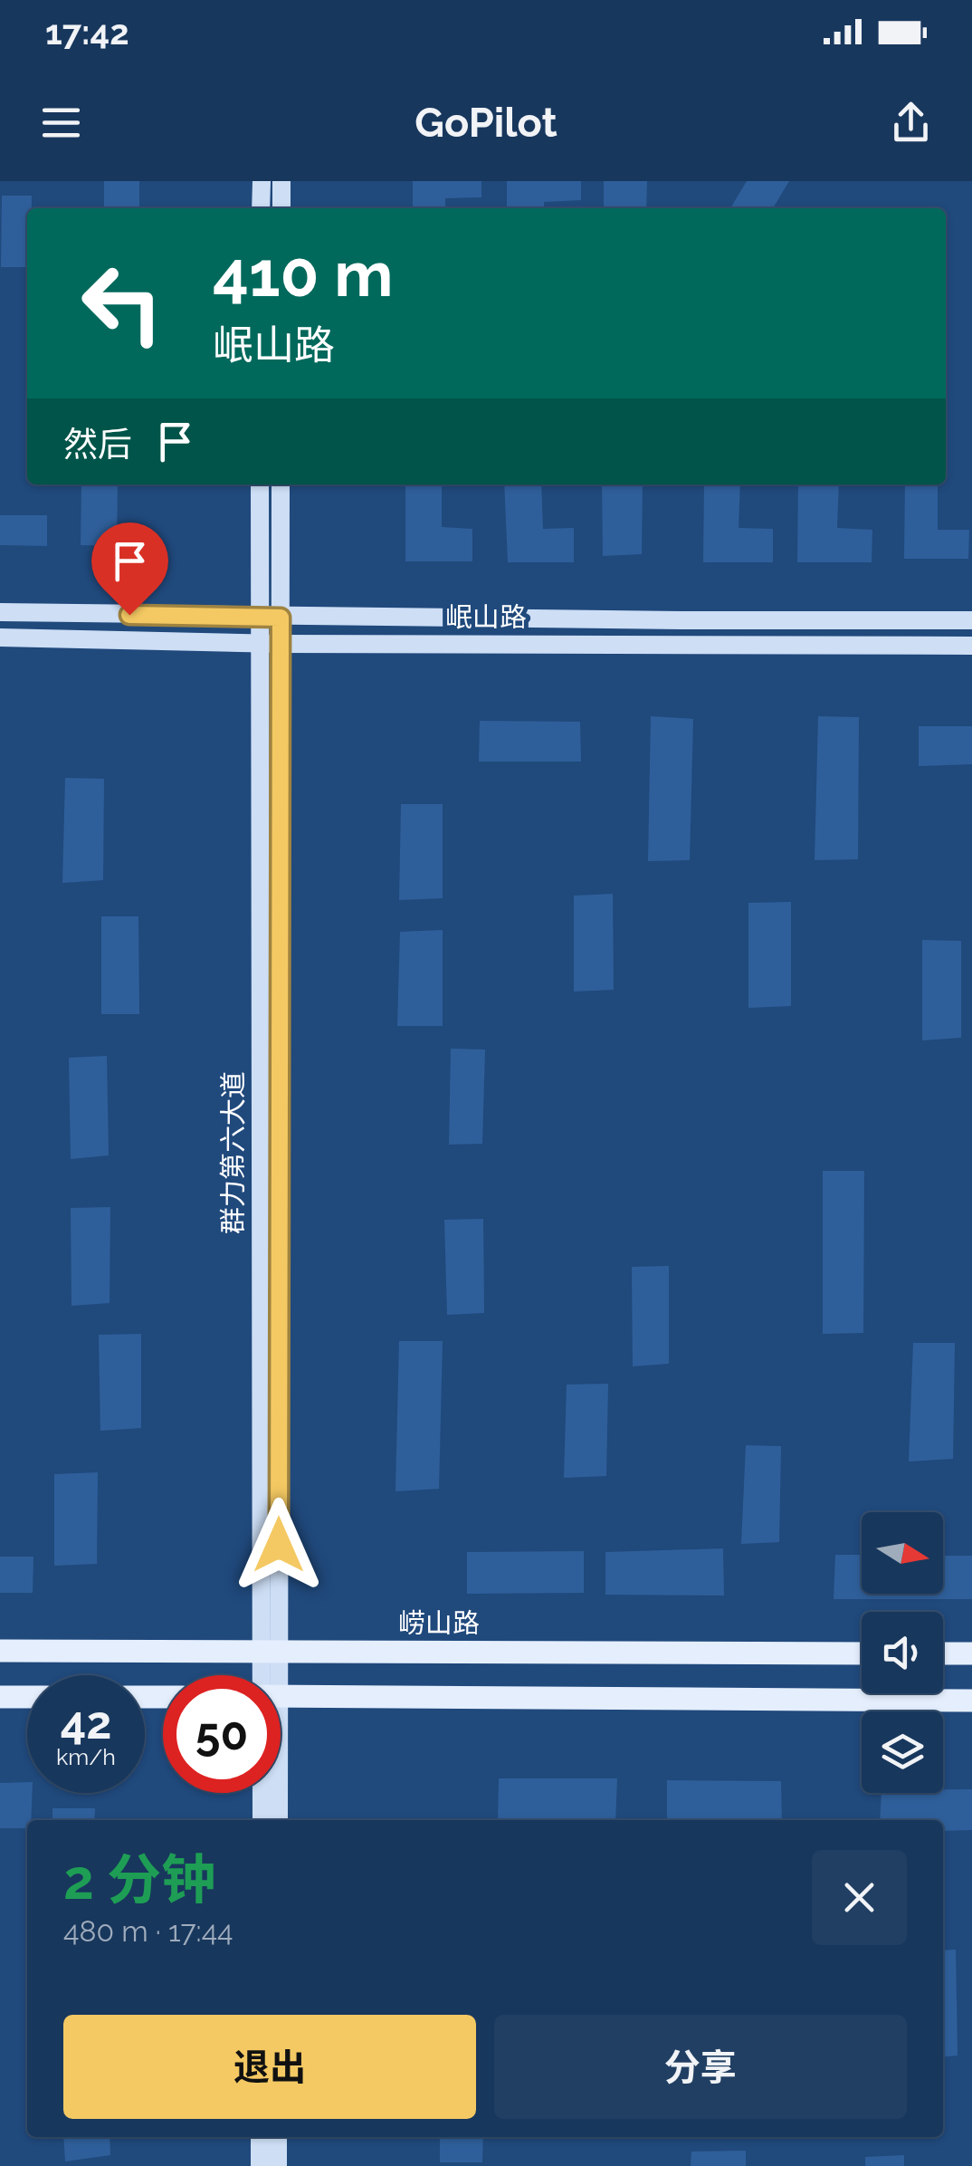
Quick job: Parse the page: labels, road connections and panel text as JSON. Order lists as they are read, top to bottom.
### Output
{
  "streets": {
    "main road": ["岷山路", "群力第六大道", "崂山路"]
  },
  "crossings": [
    ["岷山路", "群力第六大道"],
    ["群力第六大道", "崂山路"]
  ],
  "north": "right",
  "page": {
    "status": "17:42",
    "header": "GoPilot",
    "turn": ["410 m", "岷山路"],
    "then": "然后",
    "speed": "42 km/h",
    "limit": "50",
    "heading": ["2 分钟", "480 m · 17:44"],
    "buttons": ["退出", "分享"]
  }
}
